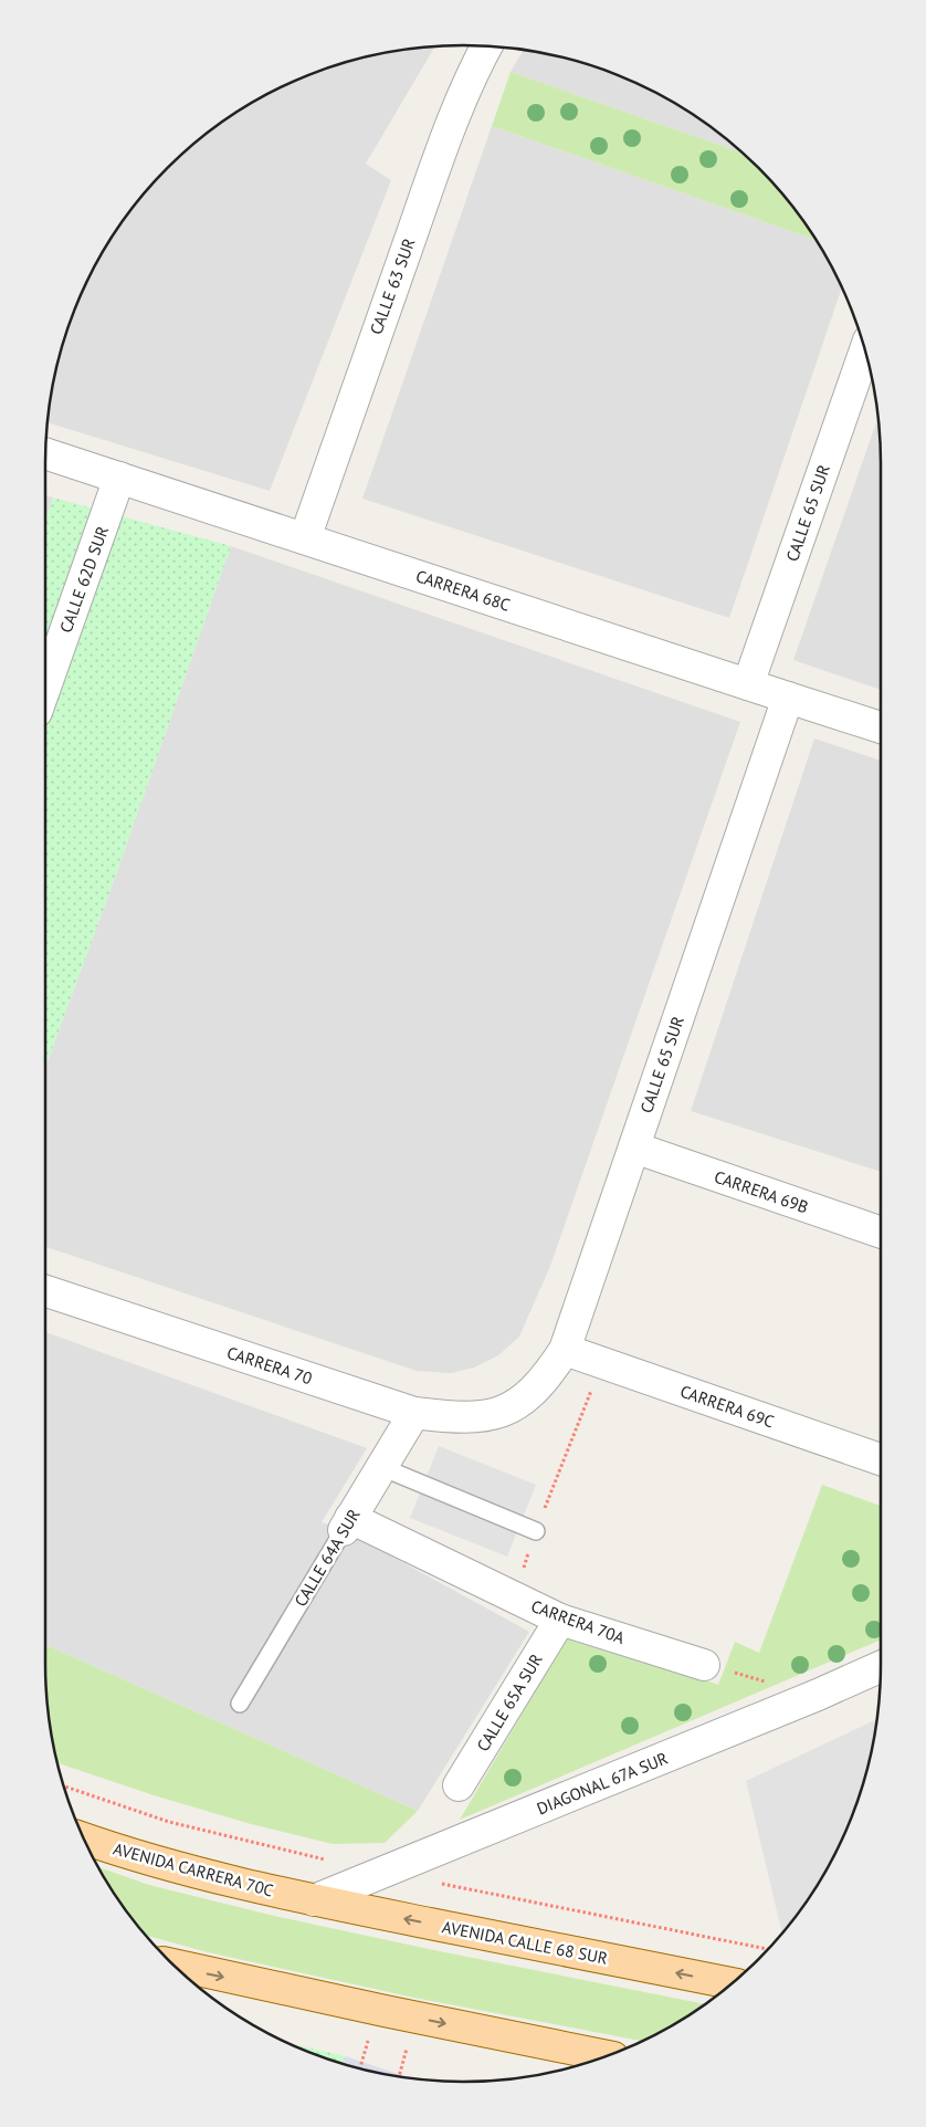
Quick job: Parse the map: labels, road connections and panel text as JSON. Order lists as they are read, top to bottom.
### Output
{
  "streets": {
    "main road": ["AVENIDA CARRERA 70C", "AVENIDA CALLE 68 SUR"],
    "street": [
      "CALLE 63 SUR",
      "CALLE 65 SUR",
      "CALLE 62D SUR",
      "CARRERA 68C",
      "CARRERA 69B",
      "CARRERA 70",
      "CARRERA 69C",
      "CALLE 64A SUR",
      "CARRERA 70A",
      "CALLE 65A SUR",
      "DIAGONAL 67A SUR"
    ]
  },
  "crossings": [
    ["CALLE 63 SUR", "CARRERA 68C"],
    ["CALLE 65 SUR", "CARRERA 68C"],
    ["CALLE 65 SUR", "CARRERA 69B"],
    ["CALLE 65 SUR", "CARRERA 70"],
    ["CALLE 65 SUR", "CARRERA 69C"],
    ["CALLE 62D SUR", "CARRERA 68C"],
    ["CARRERA 70", "CALLE 64A SUR"],
    ["CALLE 64A SUR", "CARRERA 70A"],
    ["CARRERA 70A", "CALLE 65A SUR"],
    ["DIAGONAL 67A SUR", "AVENIDA CARRERA 70C"],
    ["DIAGONAL 67A SUR", "AVENIDA CALLE 68 SUR"],
    ["AVENIDA CARRERA 70C", "AVENIDA CALLE 68 SUR"]
  ]
}
